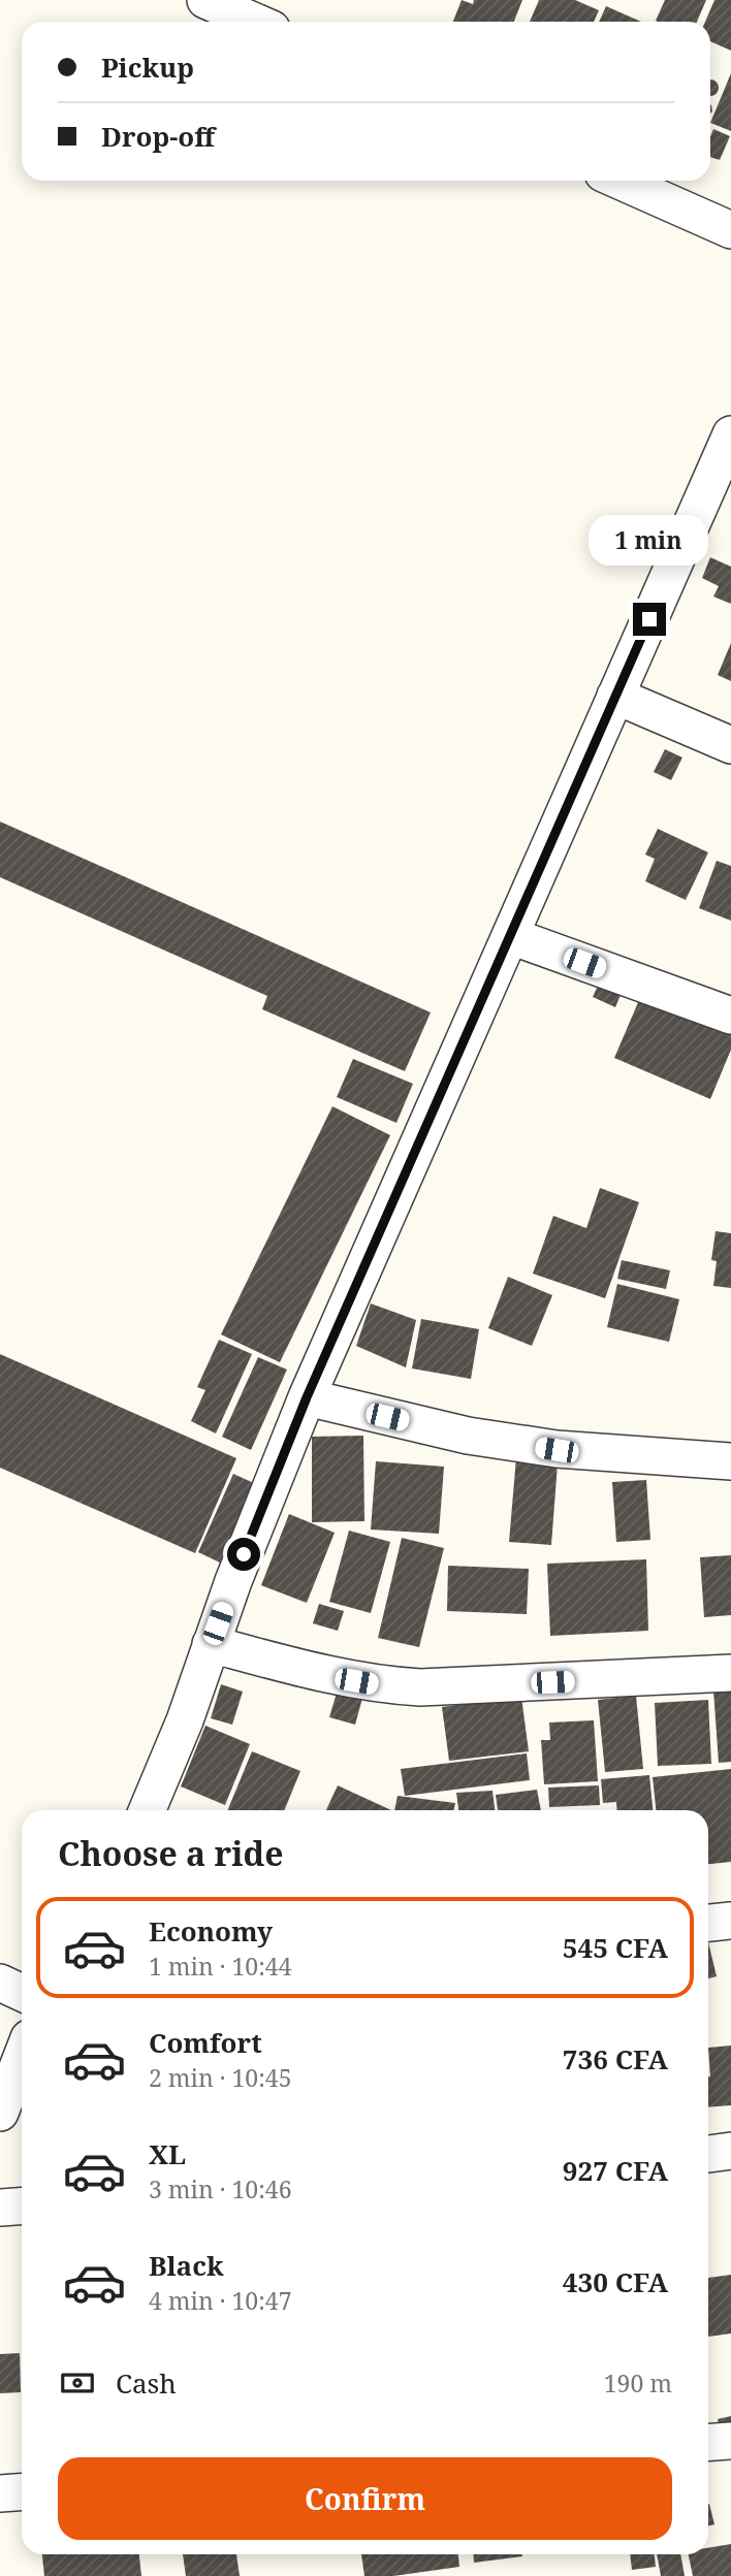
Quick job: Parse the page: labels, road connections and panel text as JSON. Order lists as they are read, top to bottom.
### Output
{
  "page": {
    "banner": ["Pickup", "Drop-off"],
    "bubble": "1 min",
    "heading": "Choose a ride",
    "list": [
      {
        "name": "Economy",
        "note": "1 min · 10:44",
        "value": "545 CFA"
      },
      {
        "name": "Comfort",
        "note": "2 min · 10:45",
        "value": "736 CFA"
      },
      {
        "name": "XL",
        "note": "3 min · 10:46",
        "value": "927 CFA"
      },
      {
        "name": "Black",
        "note": "4 min · 10:47",
        "value": "430 CFA"
      }
    ],
    "pay": ["Cash", "190 m"],
    "buttons": "Confirm"
  }
}
